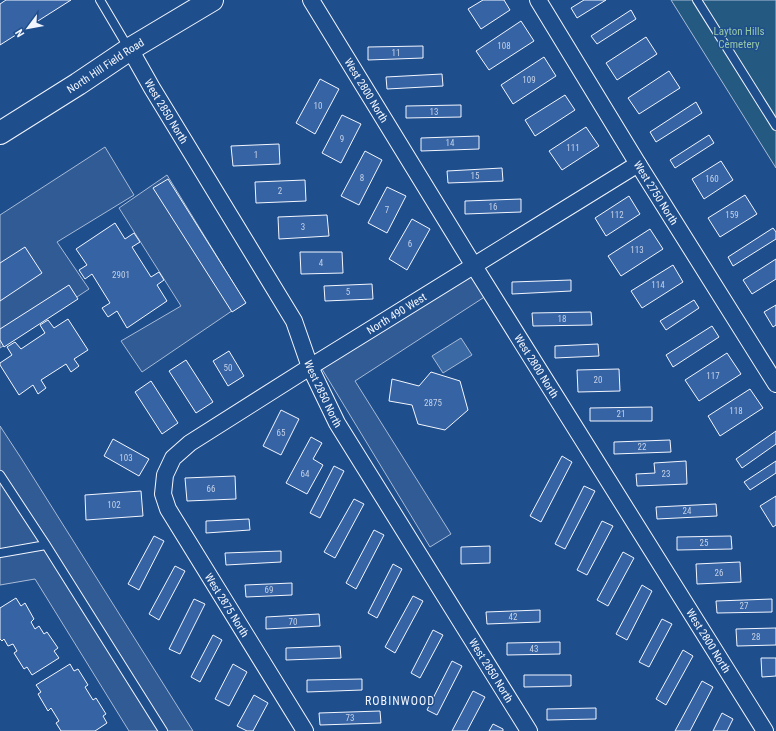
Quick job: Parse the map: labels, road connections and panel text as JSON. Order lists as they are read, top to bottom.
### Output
{
  "streets": {
    "main road": ["North Hill Field Road"],
    "street": [
      "West 2800 North",
      "West 2850 North",
      "West 2750 North",
      "North 490 West",
      "West 2875 North"
    ]
  },
  "crossings": [
    ["North Hill Field Road", "West 2850 North"],
    ["West 2800 North", "North 490 West"],
    ["West 2850 North", "North 490 West"],
    ["West 2750 North", "North 490 West"],
    ["North 490 West", "West 2875 North"]
  ],
  "districts": ["ROBINWOOD"],
  "parks": ["Layton Hills Cemetery"],
  "house_numbers": [
    "108",
    "11",
    "109",
    "10",
    "13",
    "9",
    "14",
    "111",
    "1",
    "15",
    "8",
    "160",
    "2",
    "16",
    "7",
    "112",
    "159",
    "3",
    "6",
    "113",
    "4",
    "2901",
    "114",
    "5",
    "18",
    "50",
    "117",
    "20",
    "2875",
    "118",
    "21",
    "65",
    "22",
    "103",
    "64",
    "23",
    "66",
    "102",
    "24",
    "25",
    "26",
    "69",
    "27",
    "42",
    "70",
    "28",
    "43",
    "73"
  ],
  "north": "bottom left"
}
